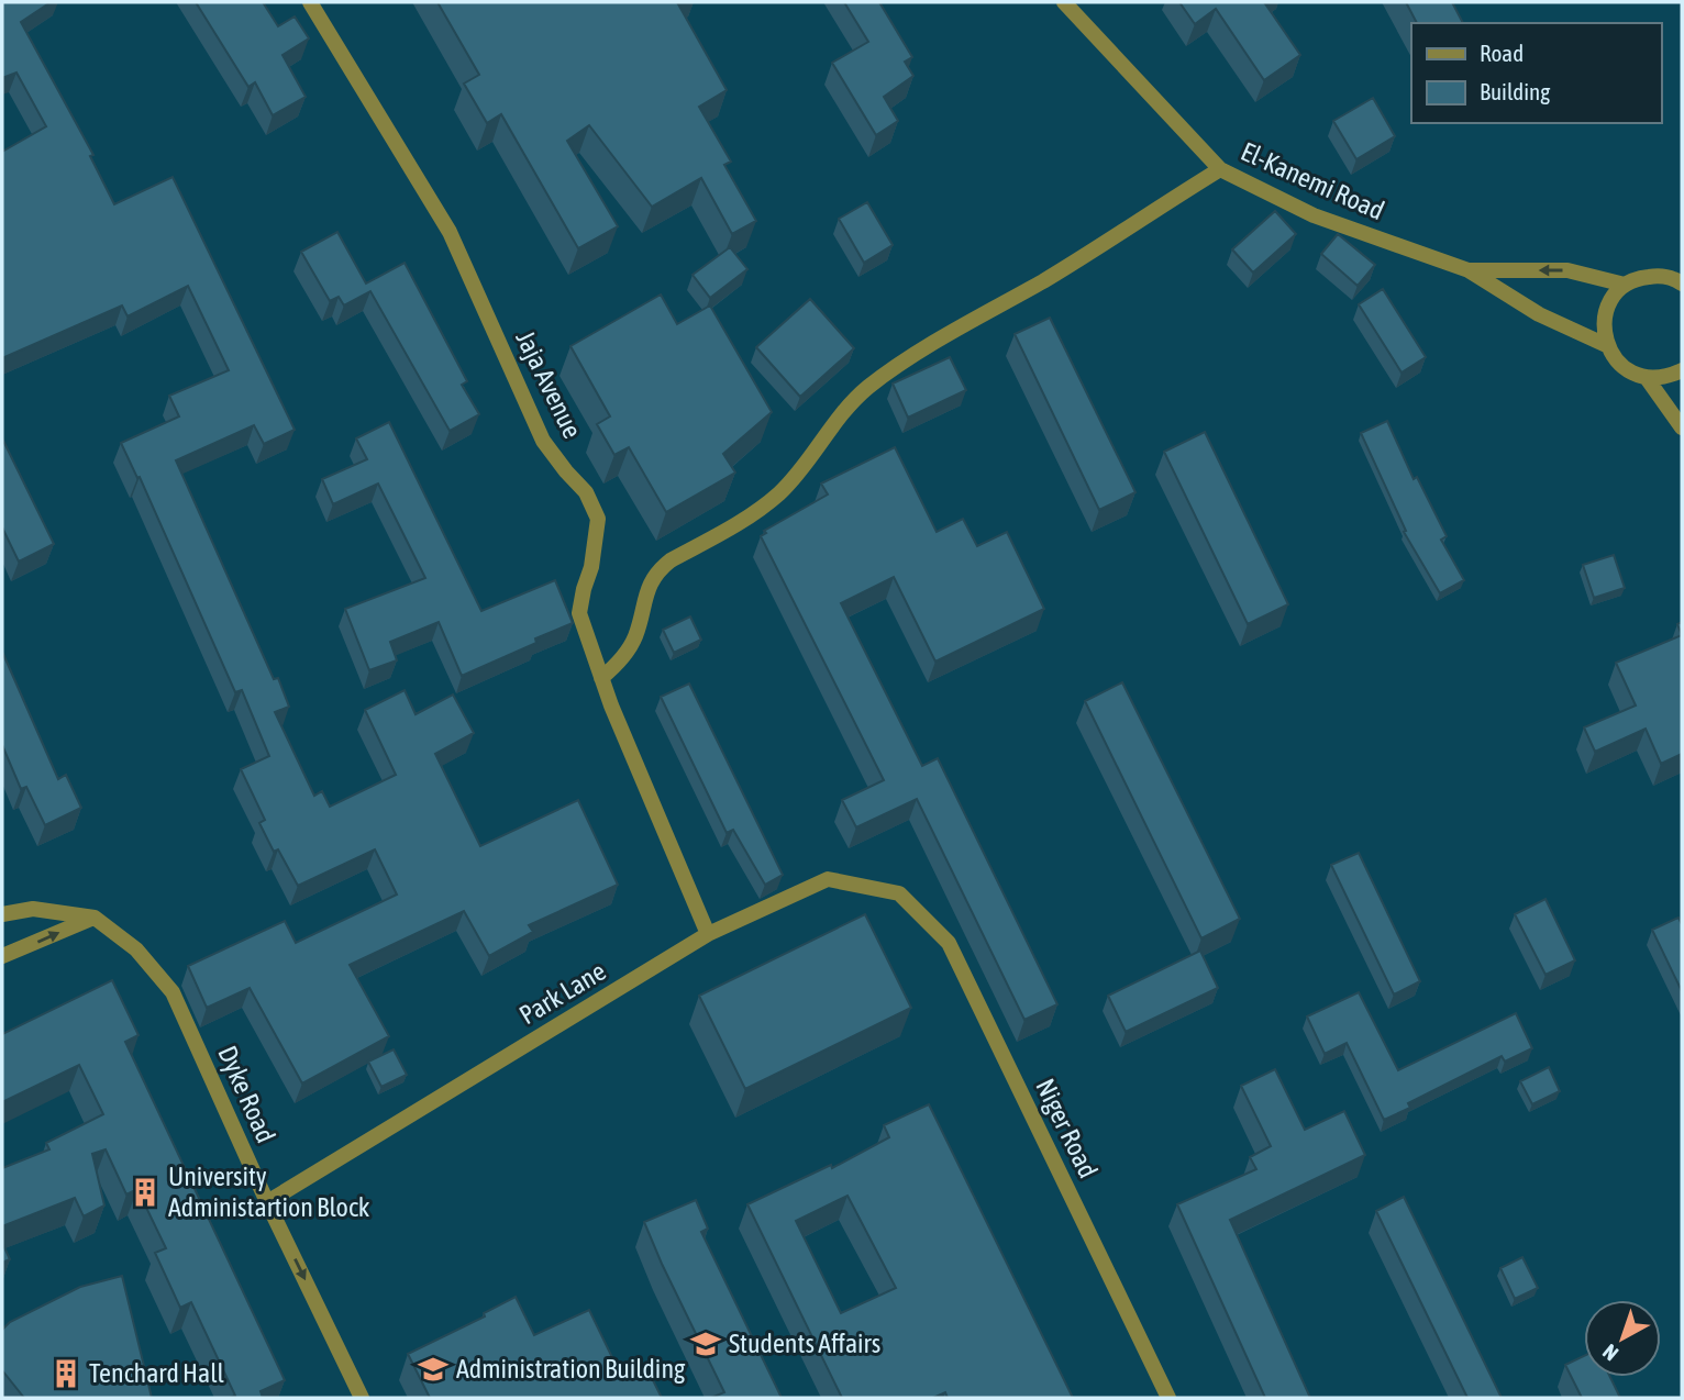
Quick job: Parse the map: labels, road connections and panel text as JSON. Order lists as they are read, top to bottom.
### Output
{
  "streets": {
    "street": [
      "El-Kanemi Road",
      "Jaja Avenue",
      "Park Lane",
      "Dyke Road",
      "Niger Road"
    ]
  },
  "crossings": [
    ["Jaja Avenue", "Park Lane"],
    ["Park Lane", "Dyke Road"],
    ["Park Lane", "Niger Road"]
  ],
  "places": {
    "building": ["University Administartion Block", "Tenchard Hall"],
    "school or university": ["Students Affairs", "Administration Building"]
  },
  "legend": ["Road", "Building"],
  "north": "bottom left"
}
